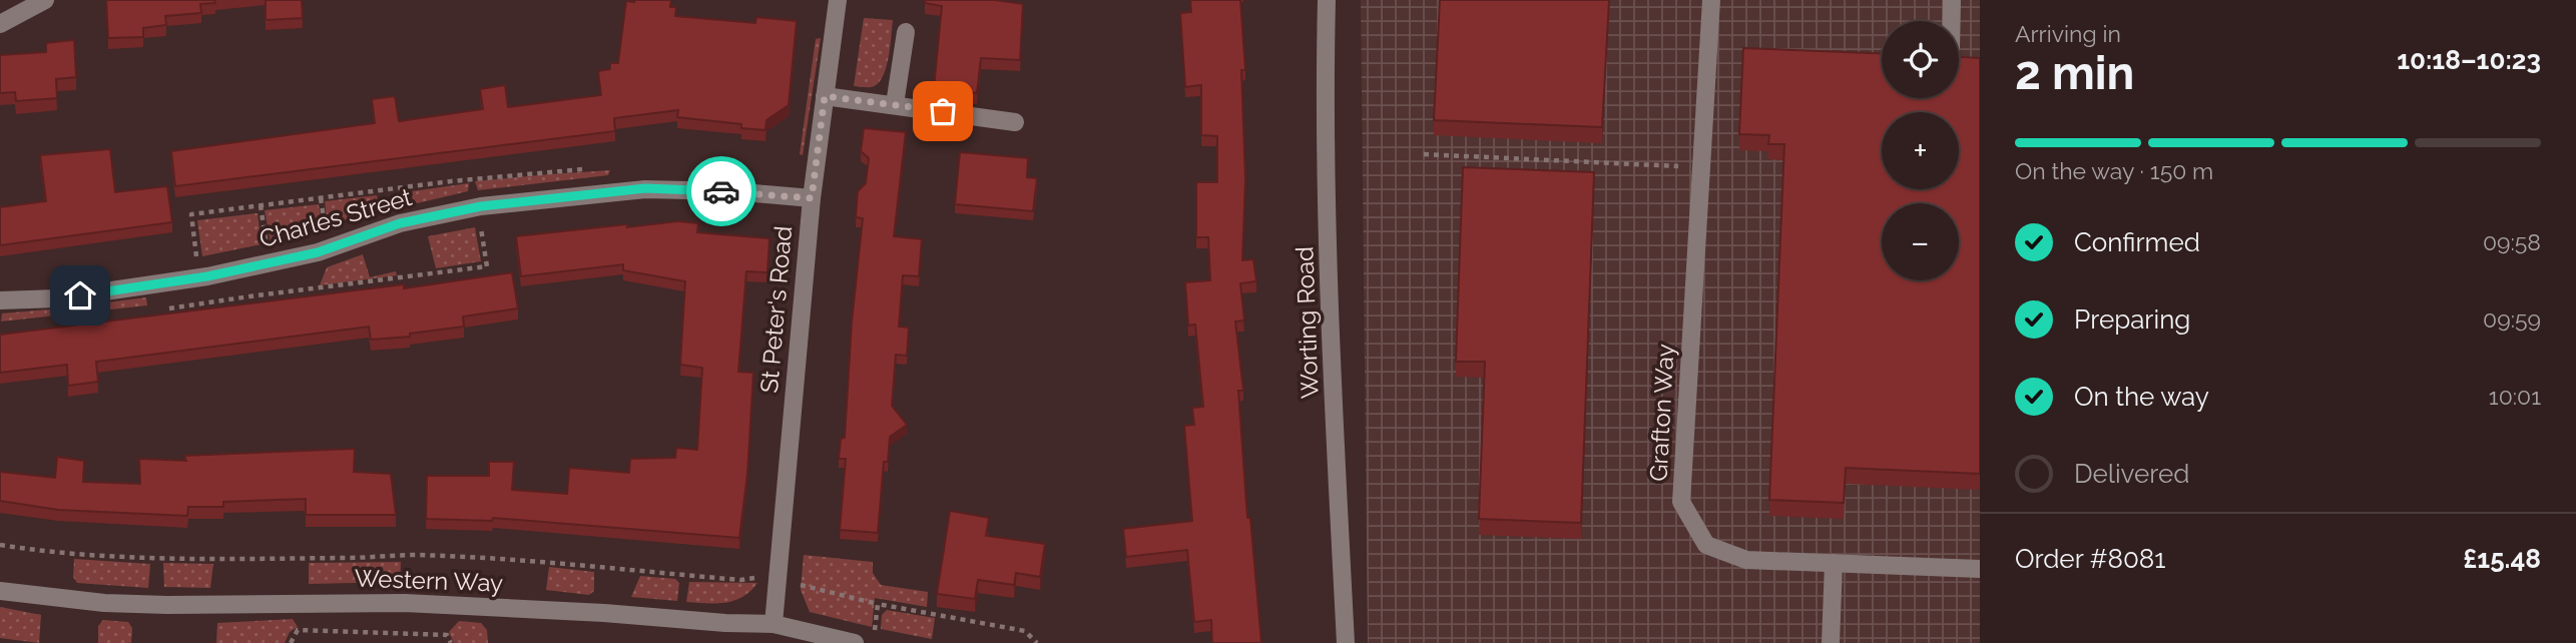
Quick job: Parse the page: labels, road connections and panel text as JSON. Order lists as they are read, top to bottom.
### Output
{
  "streets": {
    "street": [
      "Charles Street",
      "St Peter's Road",
      "Worting Road",
      "Grafton Way",
      "Western Way"
    ]
  },
  "crossings": [
    ["Charles Street", "St Peter's Road"],
    ["St Peter's Road", "Western Way"]
  ],
  "page": {
    "heading": ["2 min", "Arriving in", "10:18–10:23"],
    "panel": ["Order #8081", "£15.48"],
    "map_buttons": ["+", "−"],
    "bar": "On the way · 150 m",
    "list": [
      ["Confirmed", "09:58"],
      ["Preparing", "09:59"],
      ["On the way", "10:01"],
      "Delivered"
    ]
  }
}
